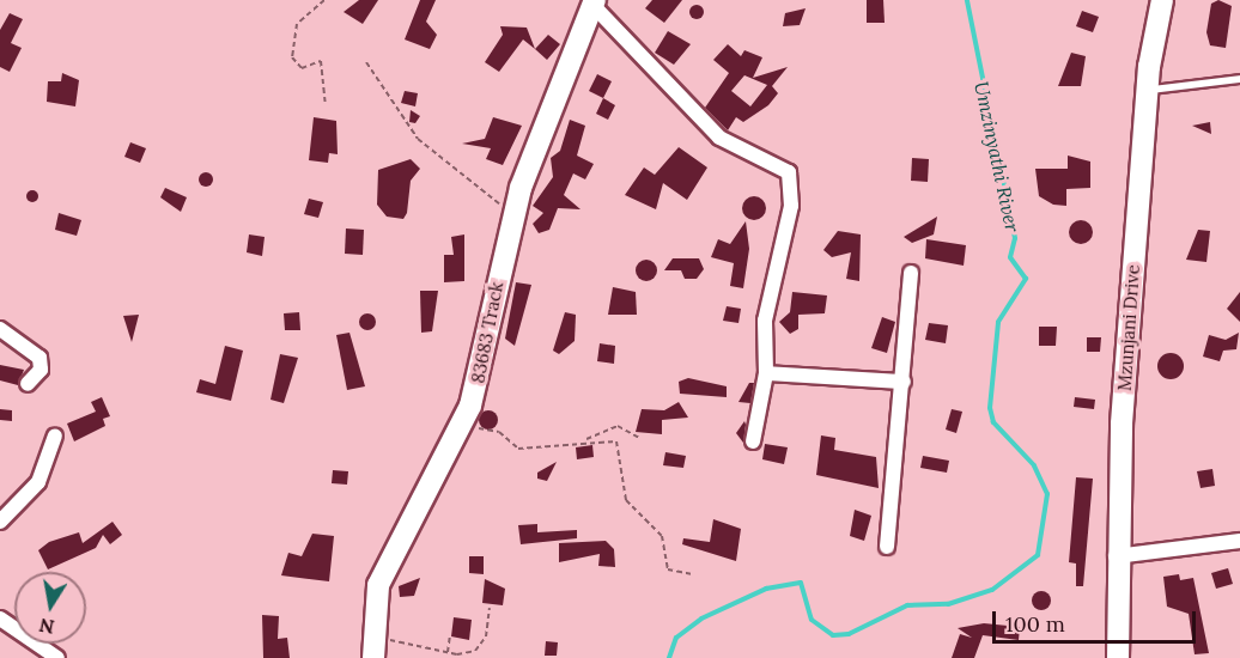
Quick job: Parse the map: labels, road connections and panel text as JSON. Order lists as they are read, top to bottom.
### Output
{
  "streets": {
    "street": ["Mzunjani Drive", "83683 Track"]
  },
  "water": ["Umzinyathi River"],
  "scale_bar": "100 m",
  "north": "bottom"
}
